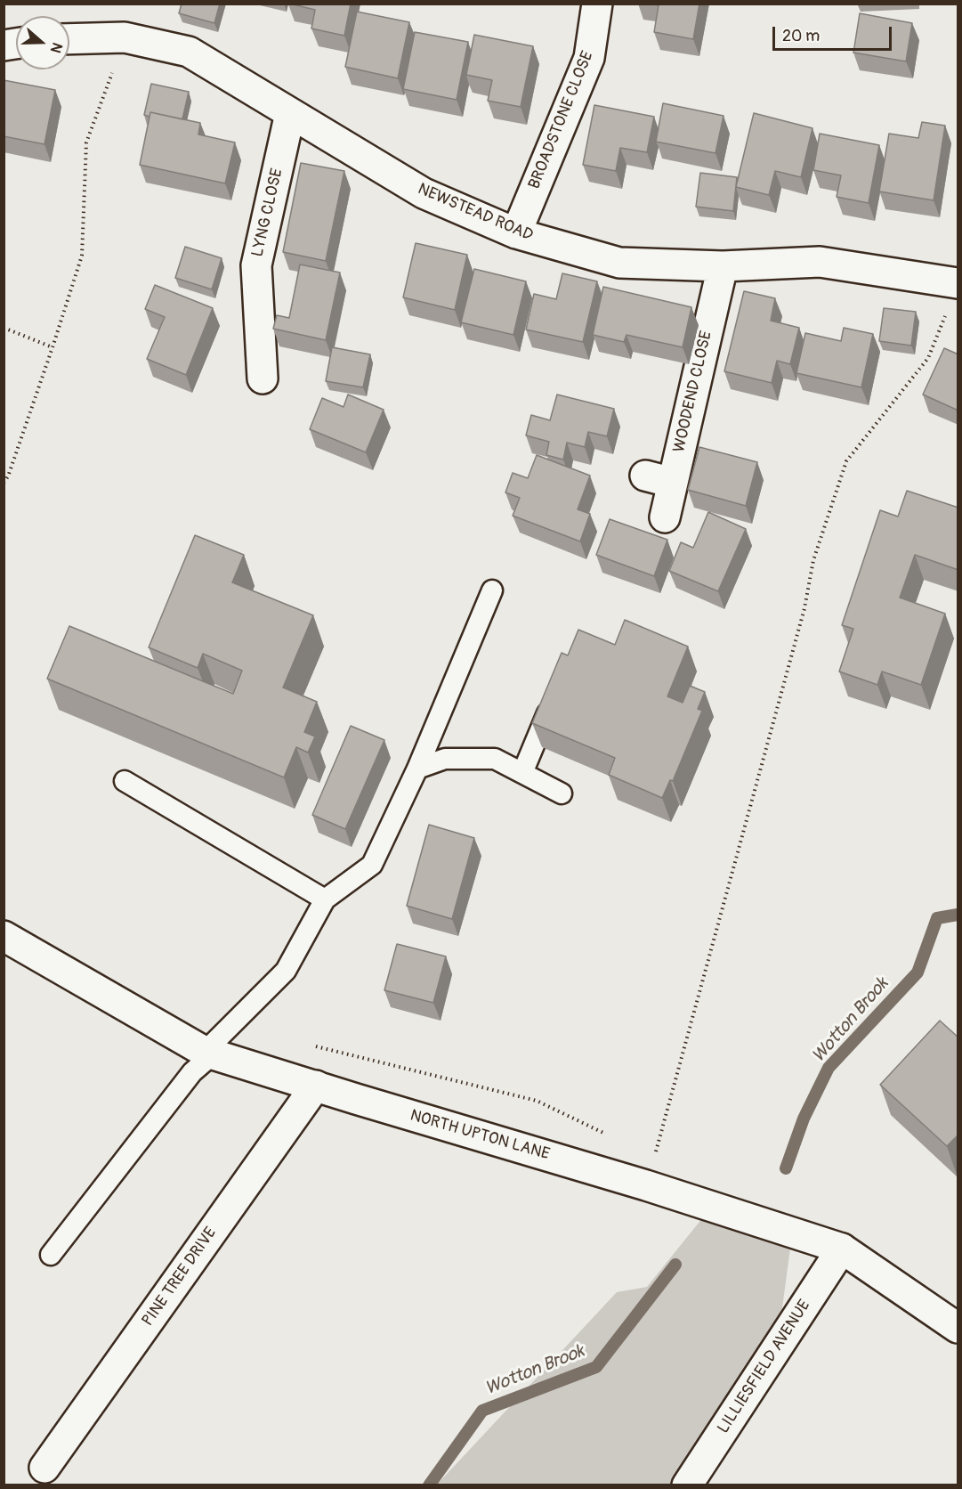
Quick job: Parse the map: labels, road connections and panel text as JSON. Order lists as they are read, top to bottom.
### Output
{
  "streets": {
    "street": [
      "BROADSTONE CLOSE",
      "LYNG CLOSE",
      "NEWSTEAD ROAD",
      "WOODEND CLOSE",
      "NORTH UPTON LANE",
      "PINE TREE DRIVE",
      "LILLIESFIELD AVENUE"
    ]
  },
  "crossings": [
    ["BROADSTONE CLOSE", "NEWSTEAD ROAD"],
    ["LYNG CLOSE", "NEWSTEAD ROAD"],
    ["NEWSTEAD ROAD", "WOODEND CLOSE"],
    ["NORTH UPTON LANE", "PINE TREE DRIVE"],
    ["NORTH UPTON LANE", "LILLIESFIELD AVENUE"]
  ],
  "water": ["Wotton Brook"],
  "scale_bar": "20 m",
  "north": "right"
}
